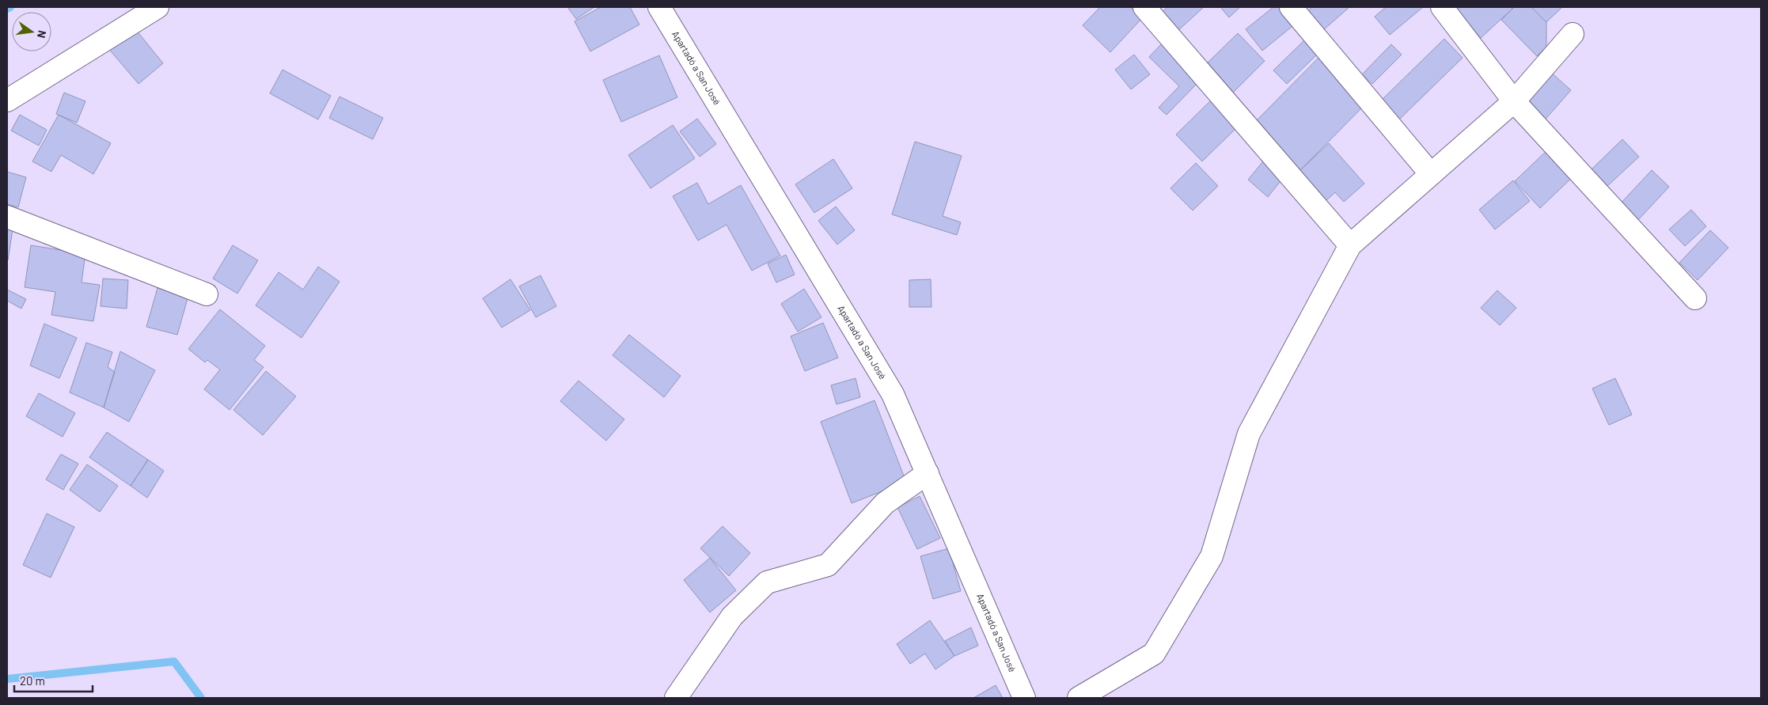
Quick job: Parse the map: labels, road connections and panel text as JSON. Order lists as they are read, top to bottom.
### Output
{
  "streets": {
    "street": ["Apartadó a San José"]
  },
  "scale_bar": "20 m",
  "north": "right"
}
